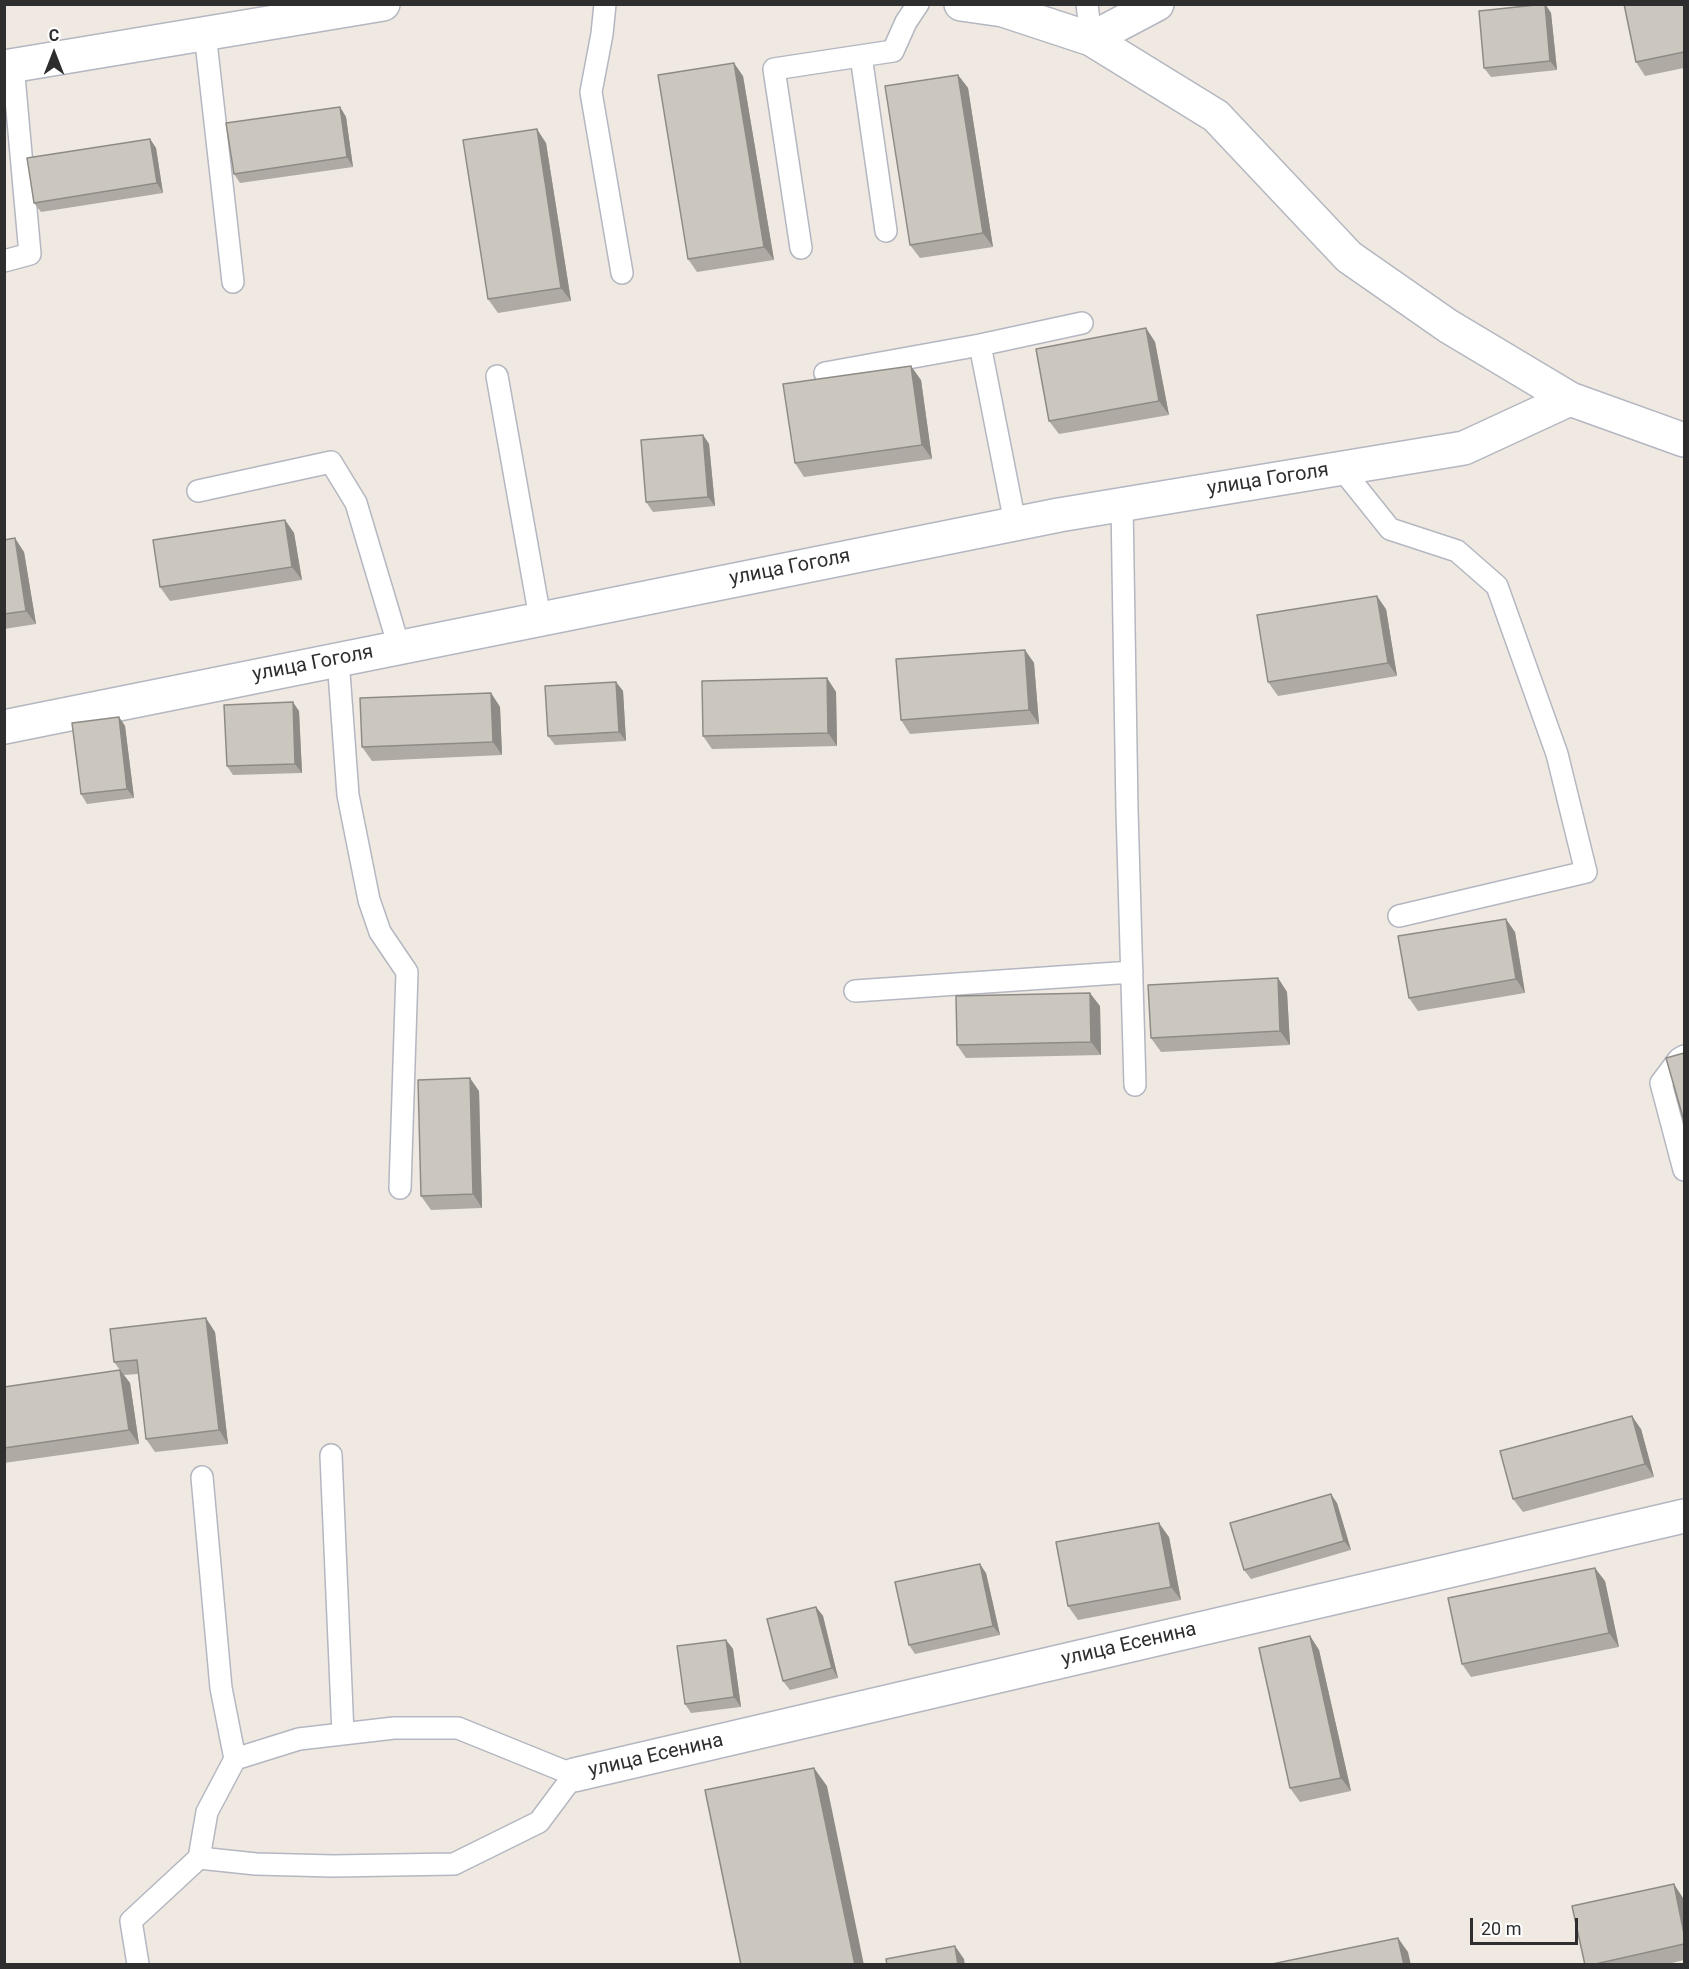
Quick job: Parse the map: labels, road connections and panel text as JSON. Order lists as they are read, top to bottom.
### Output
{
  "streets": {
    "street": ["улица Гоголя", "улица Есенина"]
  },
  "scale_bar": "20 m",
  "north": "top"
}
